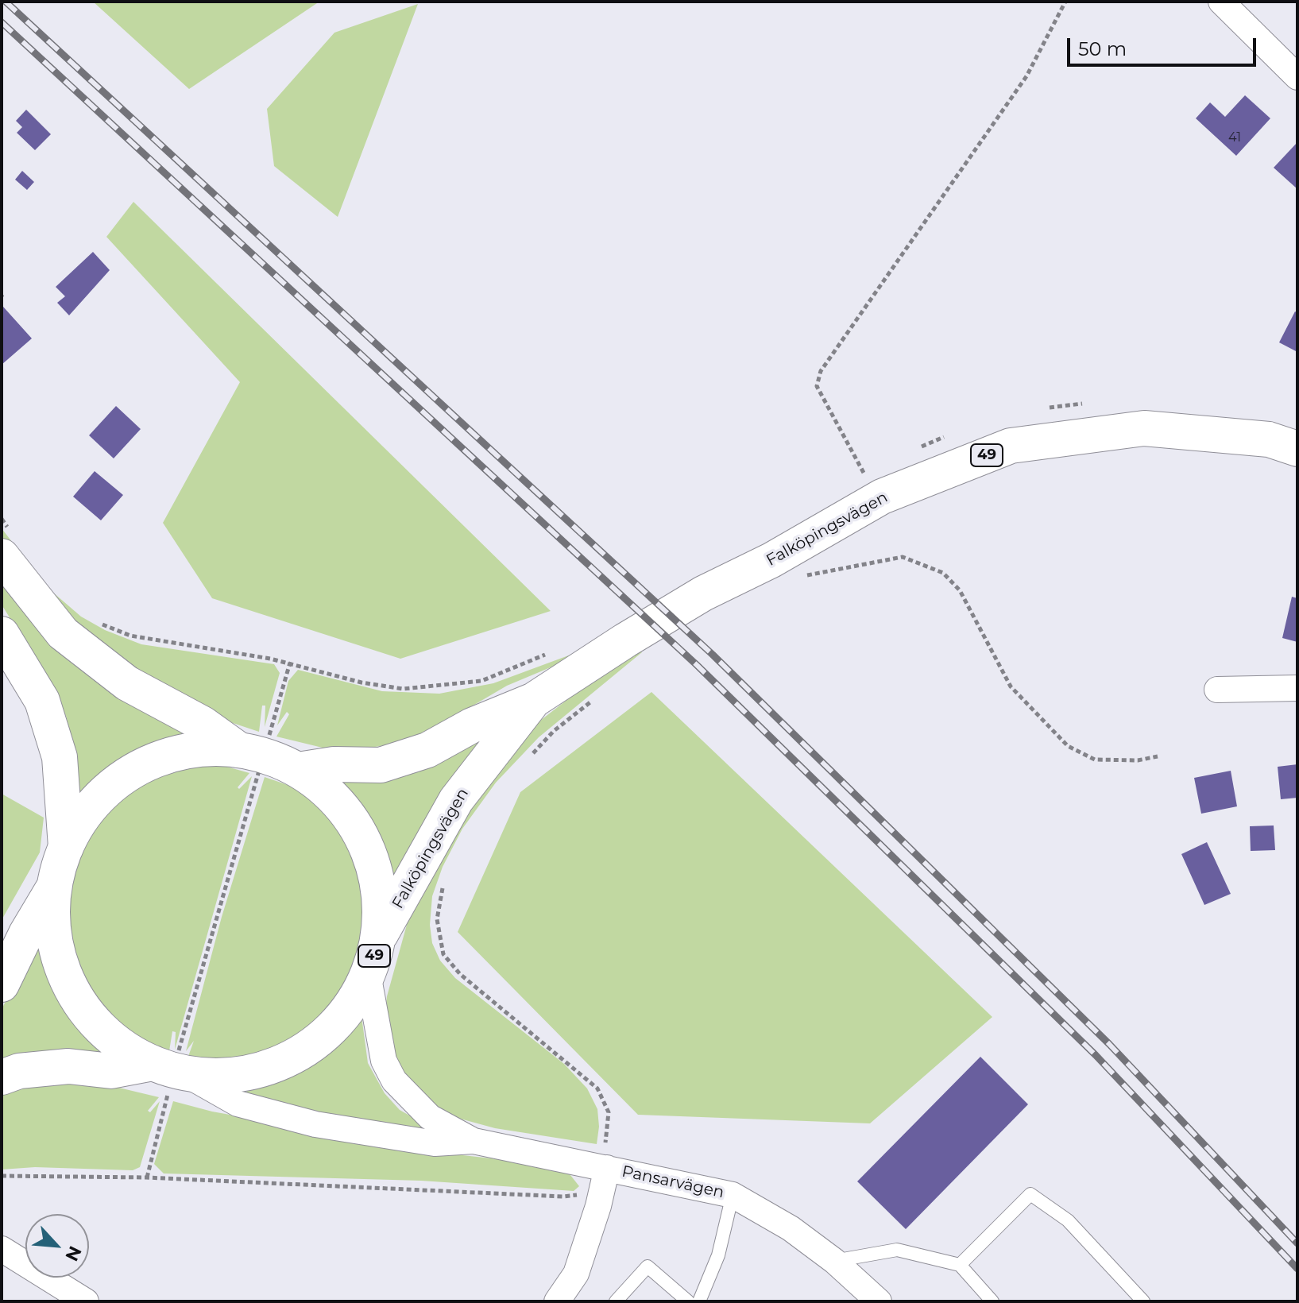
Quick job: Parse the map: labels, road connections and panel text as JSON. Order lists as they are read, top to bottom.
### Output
{
  "streets": {
    "main road": ["49", "Falköpingsvägen"],
    "street": ["Pansarvägen"]
  },
  "crossings": [
    ["49", "Falköpingsvägen"],
    ["49", "Pansarvägen"]
  ],
  "house_numbers": ["41"],
  "scale_bar": "50 m",
  "north": "bottom right"
}
